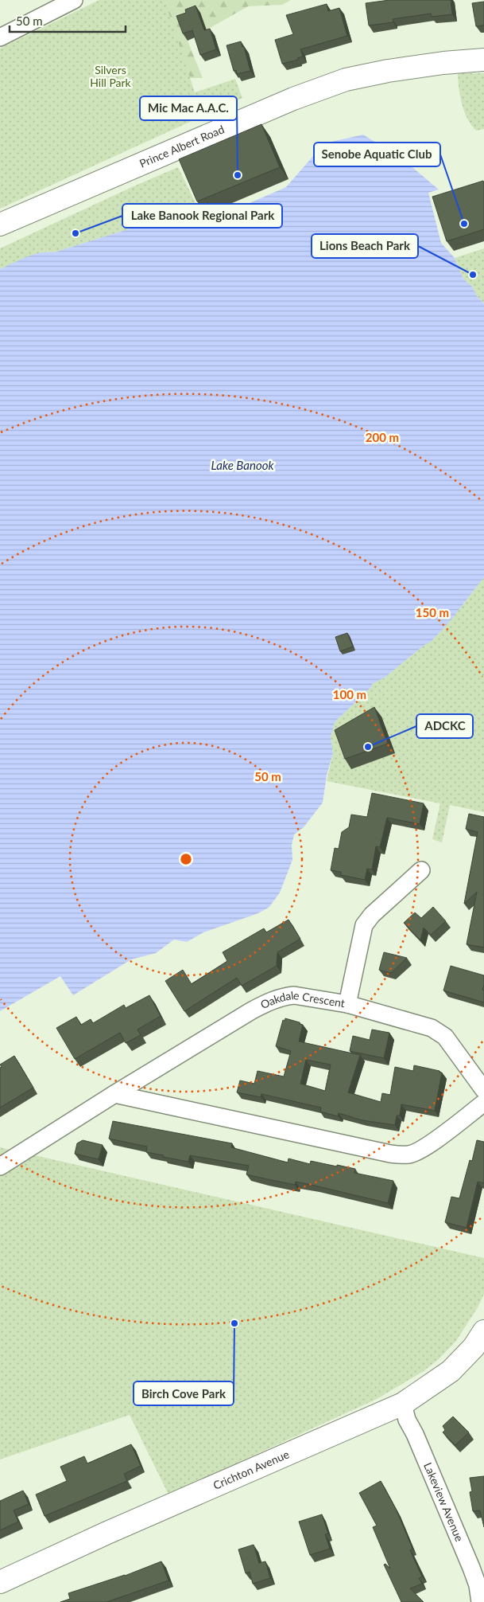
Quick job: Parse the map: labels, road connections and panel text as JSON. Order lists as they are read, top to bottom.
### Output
{
  "streets": {
    "street": [
      "Prince Albert Road",
      "Oakdale Crescent",
      "Crichton Avenue",
      "Lakeview Avenue"
    ]
  },
  "crossings": [
    ["Crichton Avenue", "Lakeview Avenue"]
  ],
  "water": ["Lake Banook"],
  "parks": ["Silvers Hill Park"],
  "places": [
    "Mic Mac A.A.C.",
    "Senobe Aquatic Club",
    "Lake Banook Regional Park",
    "Lions Beach Park",
    "ADCKC",
    "Birch Cove Park"
  ],
  "scale_bar": "50 m",
  "rings": [
    "200 m",
    "150 m",
    "100 m",
    "50 m"
  ]
}
